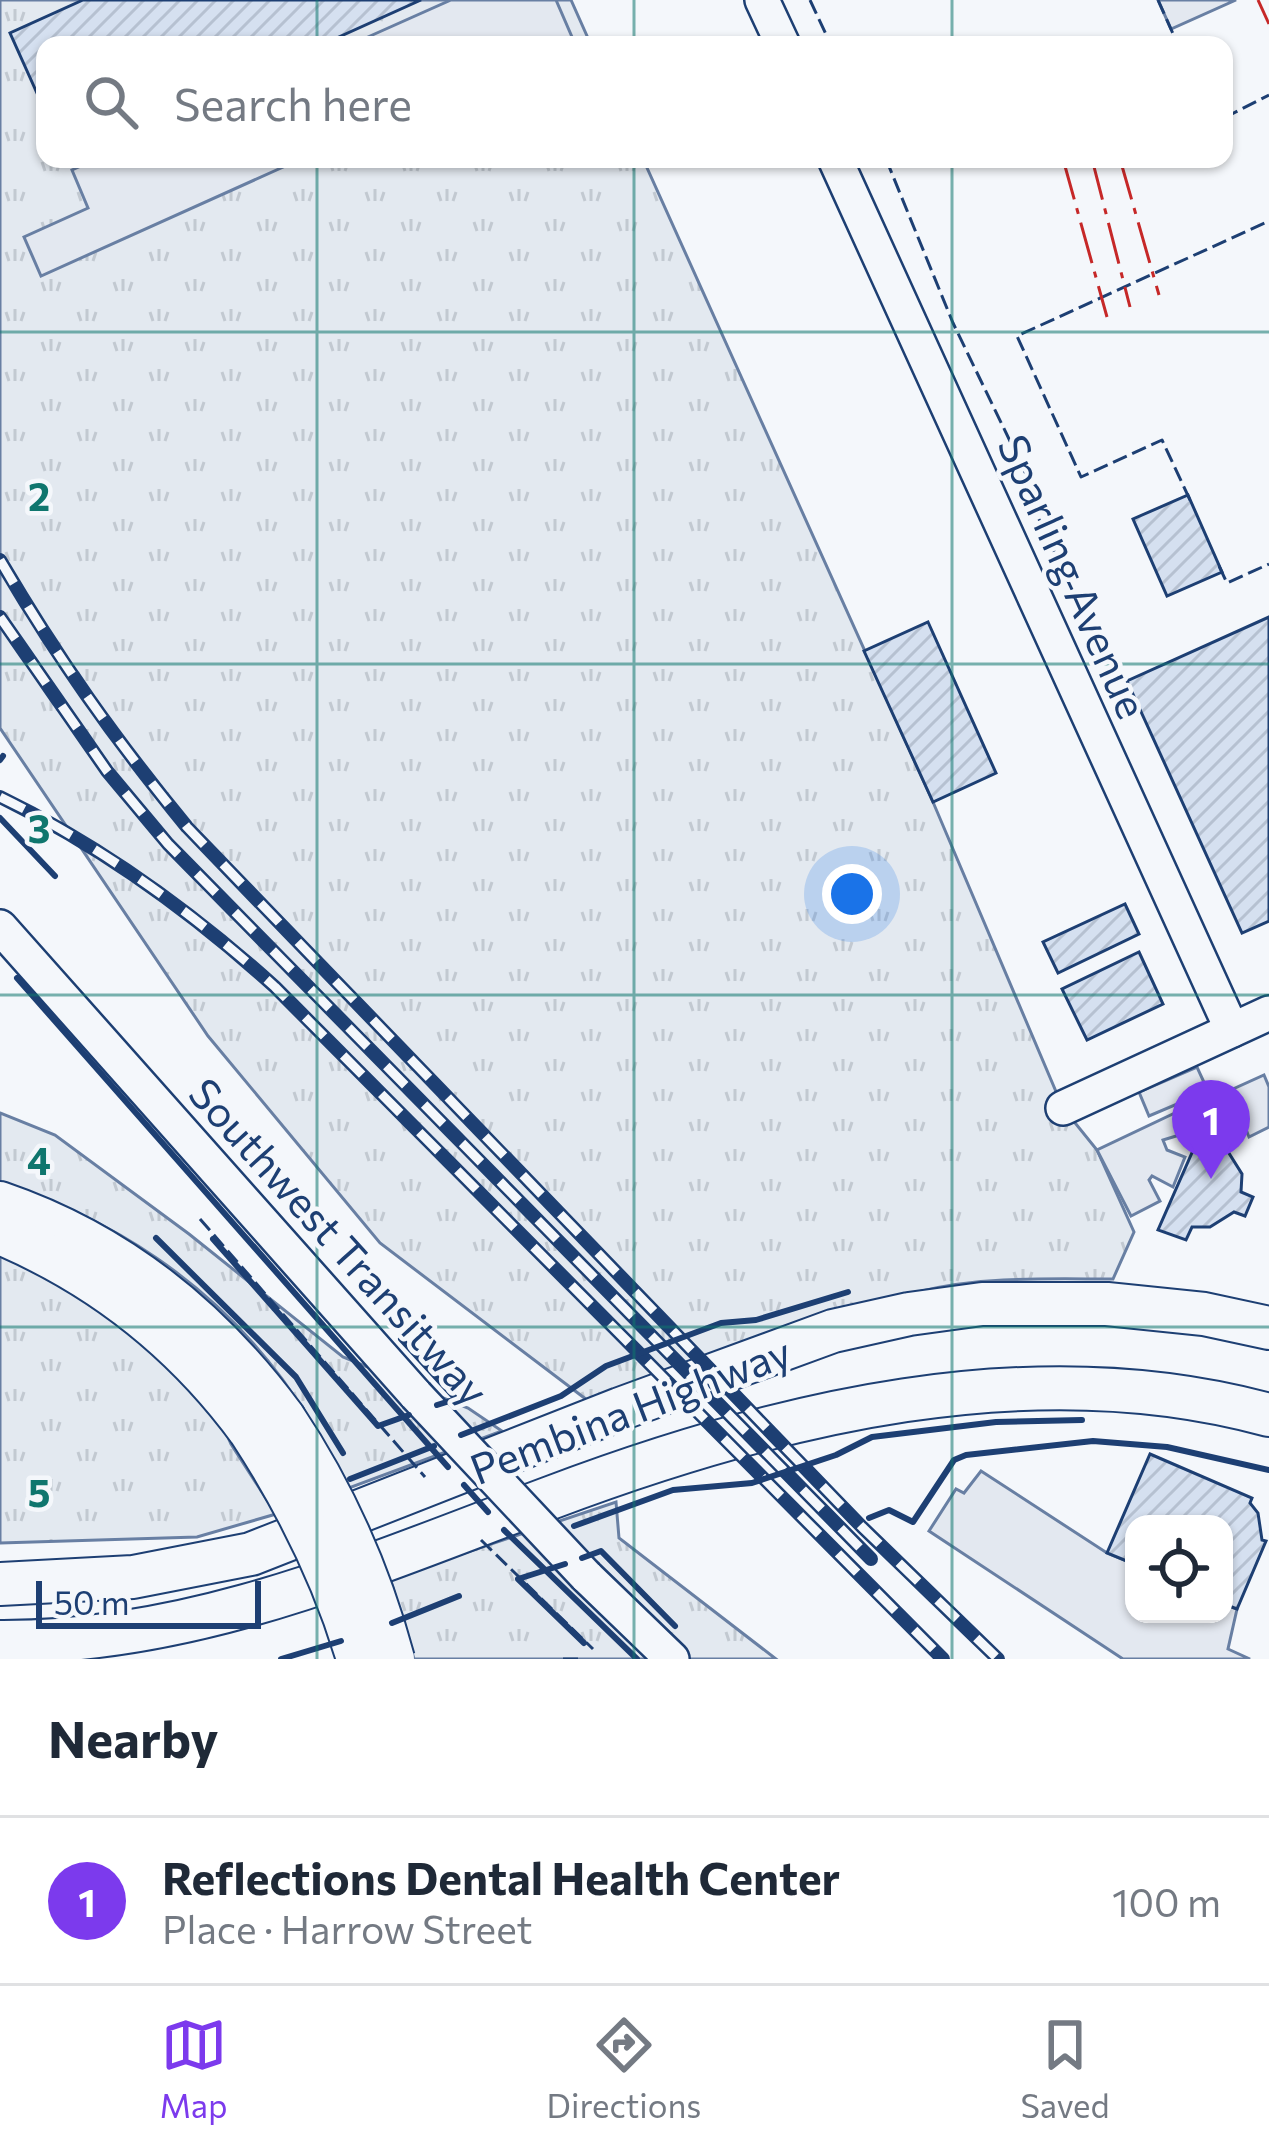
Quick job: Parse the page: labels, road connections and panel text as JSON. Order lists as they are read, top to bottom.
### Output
{
  "streets": {
    "main road": ["Pembina Highway"],
    "street": ["Sparling Avenue", "Southwest Transitway"]
  },
  "scale_bar": "50 m",
  "page": {
    "search": "Search here",
    "pins": "1",
    "scale": "50 m",
    "heading": "Nearby",
    "list": [
      {
        "mark": "1",
        "name": "Reflections Dental Health Center",
        "note": "Place · Harrow Street",
        "value": "100 m"
      }
    ],
    "nav": ["Map", "Directions", "Saved"]
  },
  "grid": {
    "rows": [
      "2",
      "3",
      "4",
      "5"
    ]
  }
}
